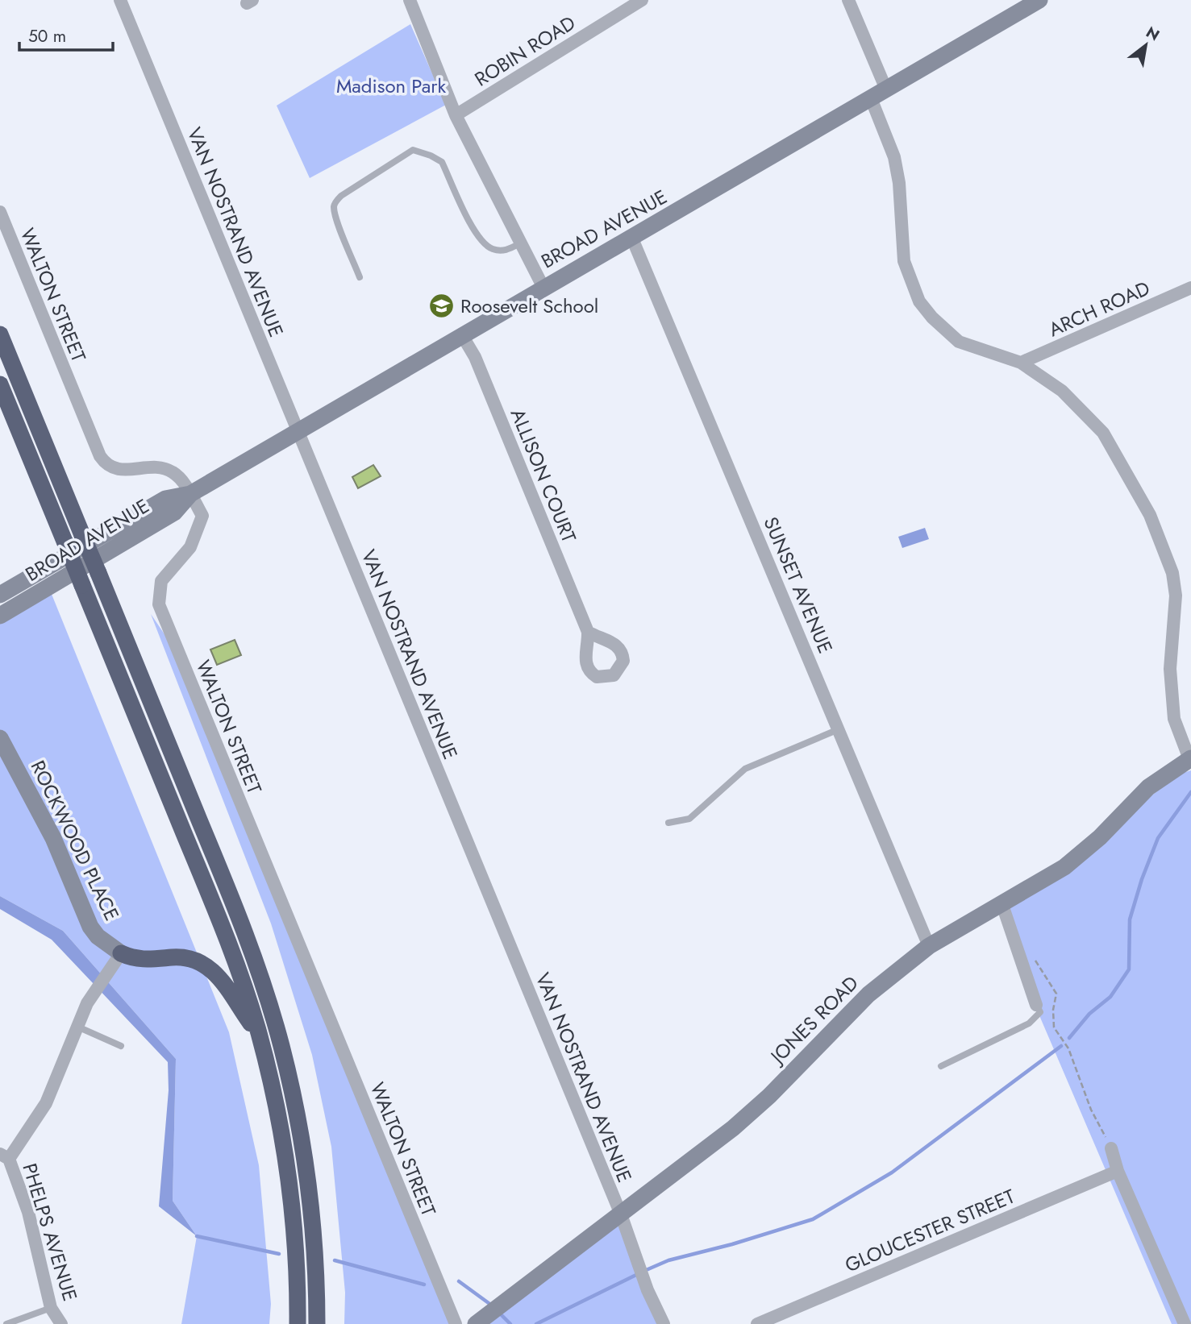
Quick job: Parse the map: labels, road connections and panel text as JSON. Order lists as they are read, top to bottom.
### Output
{
  "streets": {
    "street": [
      "ROBIN ROAD",
      "BROAD AVENUE",
      "VAN NOSTRAND AVENUE",
      "WALTON STREET",
      "ARCH ROAD",
      "ALLISON COURT",
      "SUNSET AVENUE",
      "ROCKWOOD PLACE",
      "JONES ROAD",
      "GLOUCESTER STREET",
      "PHELPS AVENUE"
    ]
  },
  "crossings": [
    ["BROAD AVENUE", "VAN NOSTRAND AVENUE"],
    ["BROAD AVENUE", "WALTON STREET"],
    ["BROAD AVENUE", "ALLISON COURT"],
    ["BROAD AVENUE", "SUNSET AVENUE"],
    ["VAN NOSTRAND AVENUE", "JONES ROAD"],
    ["SUNSET AVENUE", "JONES ROAD"]
  ],
  "parks": ["Madison Park"],
  "places": {
    "school or university": ["Roosevelt School"]
  },
  "scale_bar": "50 m",
  "north": "top right"
}
